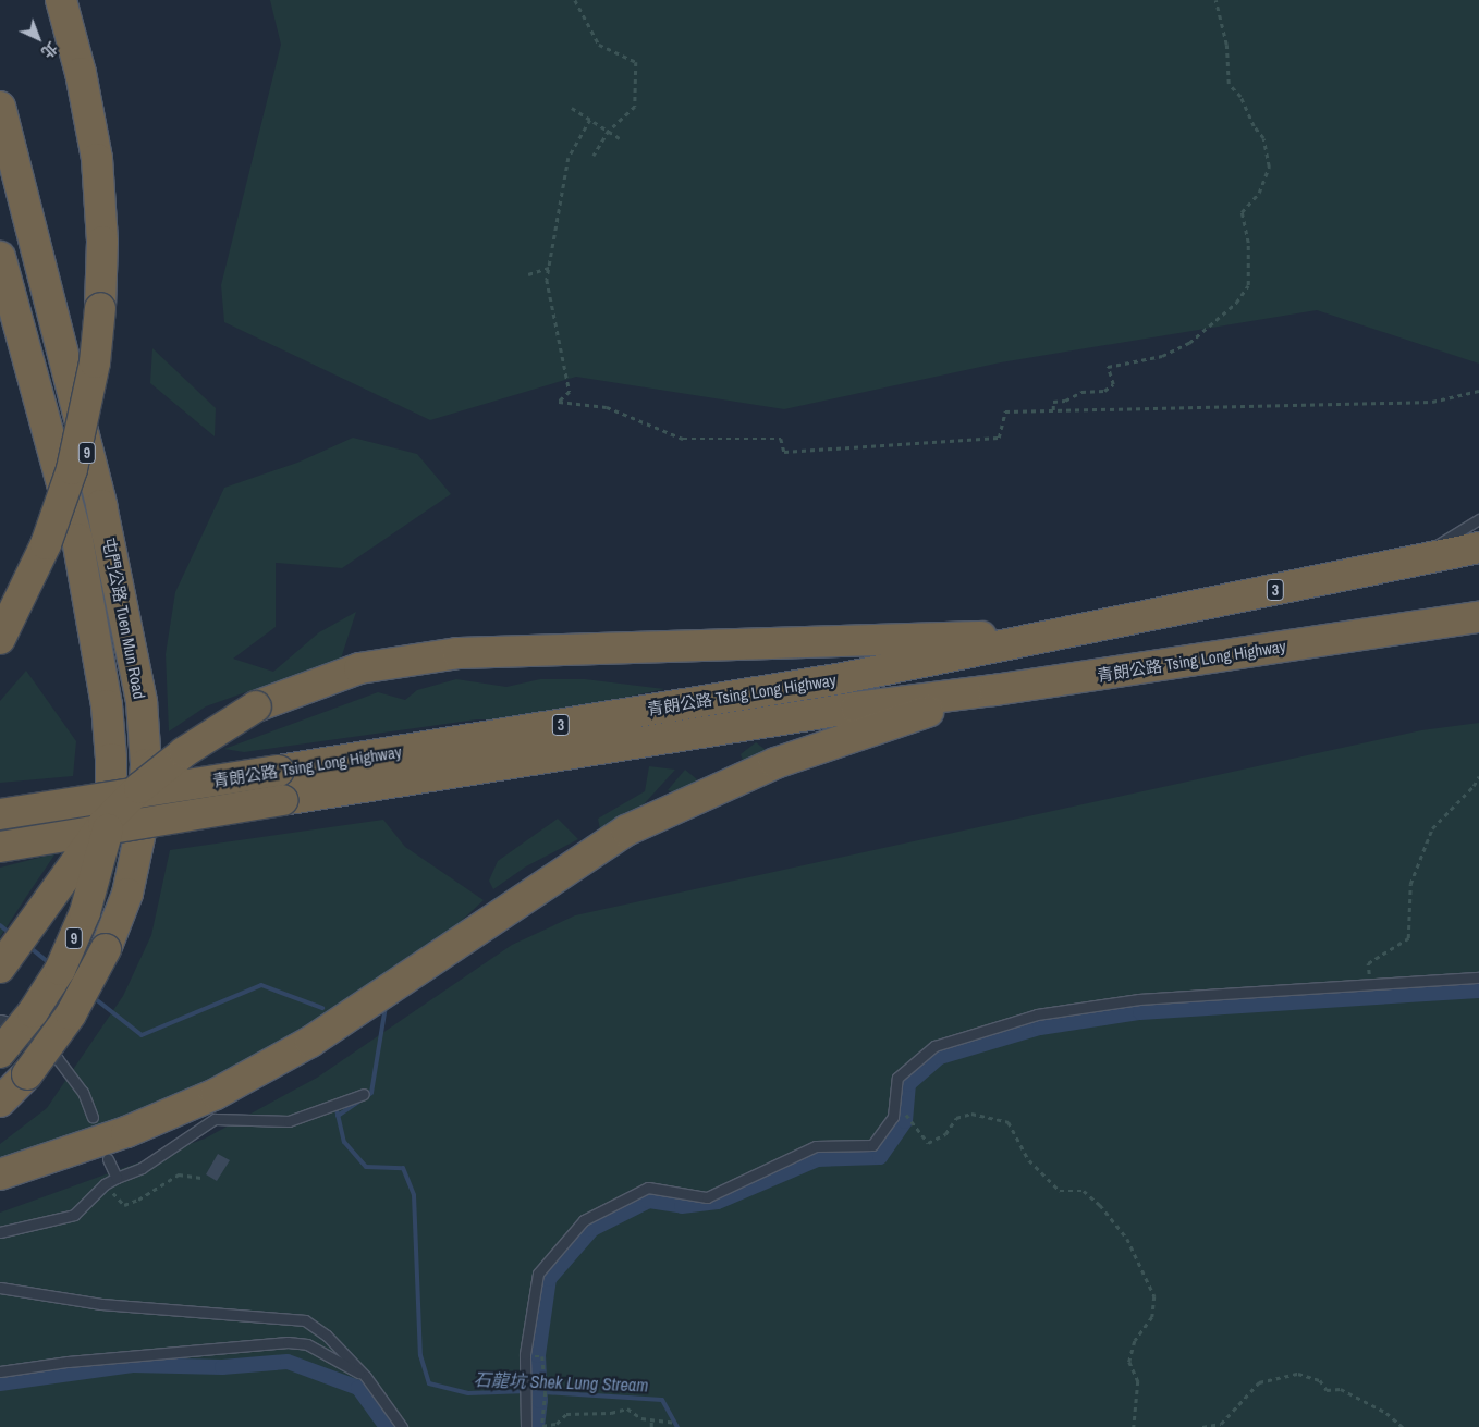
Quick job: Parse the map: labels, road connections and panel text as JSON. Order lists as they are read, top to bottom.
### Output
{
  "streets": {
    "highway": [
      "9",
      "3",
      "屯門公路 Tuen Mun Road",
      "青朗公路 Tsing Long Highway"
    ]
  },
  "water": ["石龍坑 Shek Lung Stream"],
  "north": "bottom right"
}
